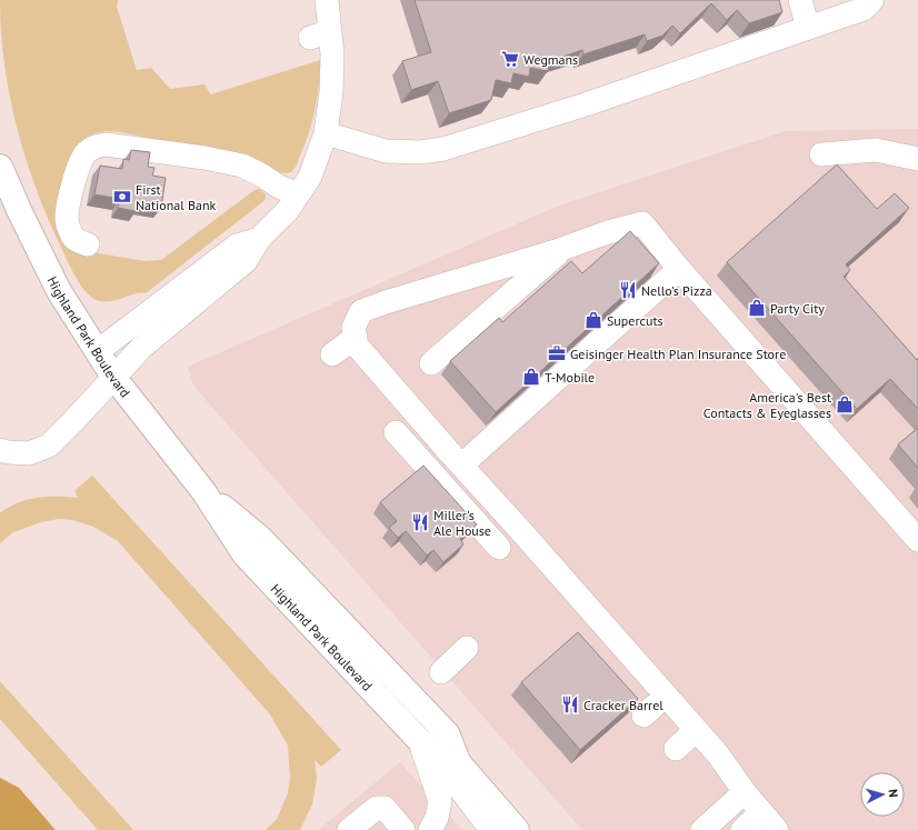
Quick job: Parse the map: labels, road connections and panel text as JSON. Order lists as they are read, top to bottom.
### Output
{
  "streets": {
    "main road": ["Highland Park Boulevard"]
  },
  "places": {
    "supermarket": ["Wegmans"],
    "bank": ["First National Bank"],
    "restaurant": ["Nello's Pizza", "Miller's Ale House", "Cracker Barrel"],
    "shop": [
      "Party City",
      "Supercuts",
      "T-Mobile",
      "America's Best Contacts & Eyeglasses"
    ],
    "office": ["Geisinger Health Plan Insurance Store"]
  },
  "north": "right"
}
